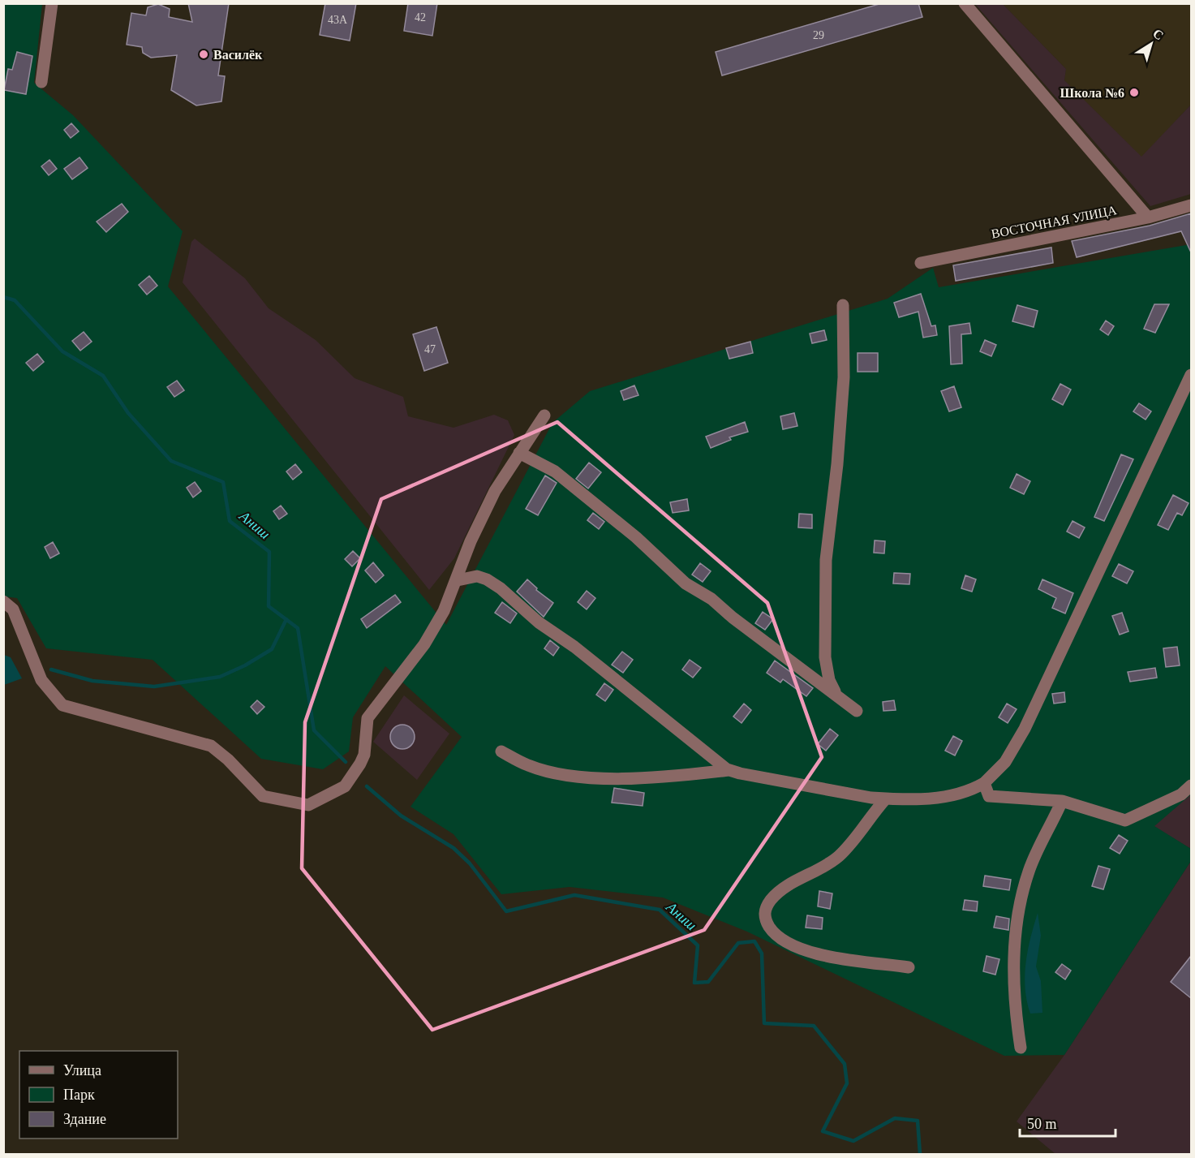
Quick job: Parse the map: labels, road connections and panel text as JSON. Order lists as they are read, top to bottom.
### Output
{
  "streets": {
    "street": ["ВОСТОЧНАЯ УЛИЦА"]
  },
  "water": ["Аниш"],
  "places": ["Василёк", "Школа №6"],
  "house_numbers": [
    "42",
    "43А",
    "29",
    "47"
  ],
  "legend": ["Улица", "Парк", "Здание"],
  "scale_bar": "50 m",
  "north": "top right"
}
